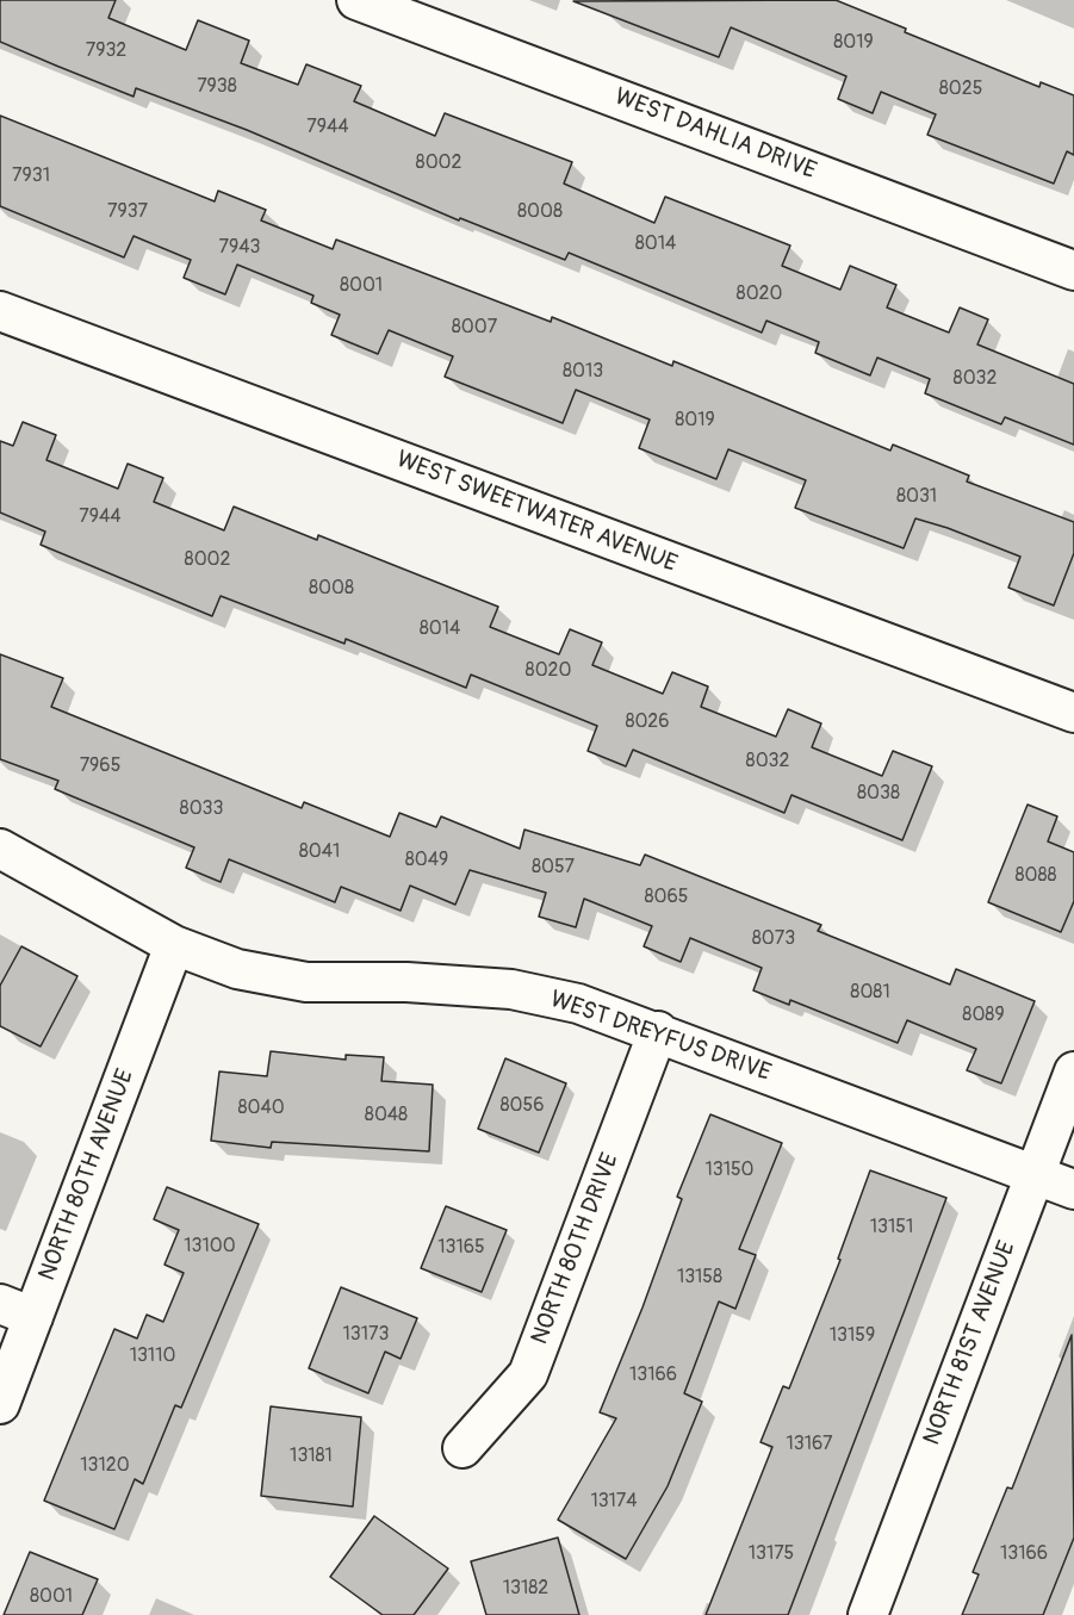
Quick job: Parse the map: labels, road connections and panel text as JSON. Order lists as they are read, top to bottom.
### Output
{
  "streets": {
    "street": [
      "WEST DAHLIA DRIVE",
      "WEST SWEETWATER AVENUE",
      "WEST DREYFUS DRIVE",
      "NORTH 80TH AVENUE",
      "NORTH 80TH DRIVE",
      "NORTH 81ST AVENUE"
    ]
  },
  "crossings": [
    ["WEST DREYFUS DRIVE", "NORTH 80TH AVENUE"],
    ["WEST DREYFUS DRIVE", "NORTH 80TH DRIVE"],
    ["WEST DREYFUS DRIVE", "NORTH 81ST AVENUE"]
  ],
  "house_numbers": [
    "8019",
    "7932",
    "7938",
    "8025",
    "7944",
    "8002",
    "7931",
    "7937",
    "8008",
    "8014",
    "7943",
    "8001",
    "8020",
    "8007",
    "8013",
    "8032",
    "8019",
    "8031",
    "7944",
    "8002",
    "8008",
    "8014",
    "8020",
    "8026",
    "8032",
    "7965",
    "8038",
    "8033",
    "8041",
    "8049",
    "8057",
    "8088",
    "8065",
    "8073",
    "8081",
    "8089",
    "8056",
    "8040",
    "8048",
    "13150",
    "13151",
    "13100",
    "13165",
    "13158",
    "13173",
    "13159",
    "13110",
    "13166",
    "13167",
    "13181",
    "13120",
    "13174",
    "13175",
    "13166",
    "13182",
    "8001"
  ]
}
